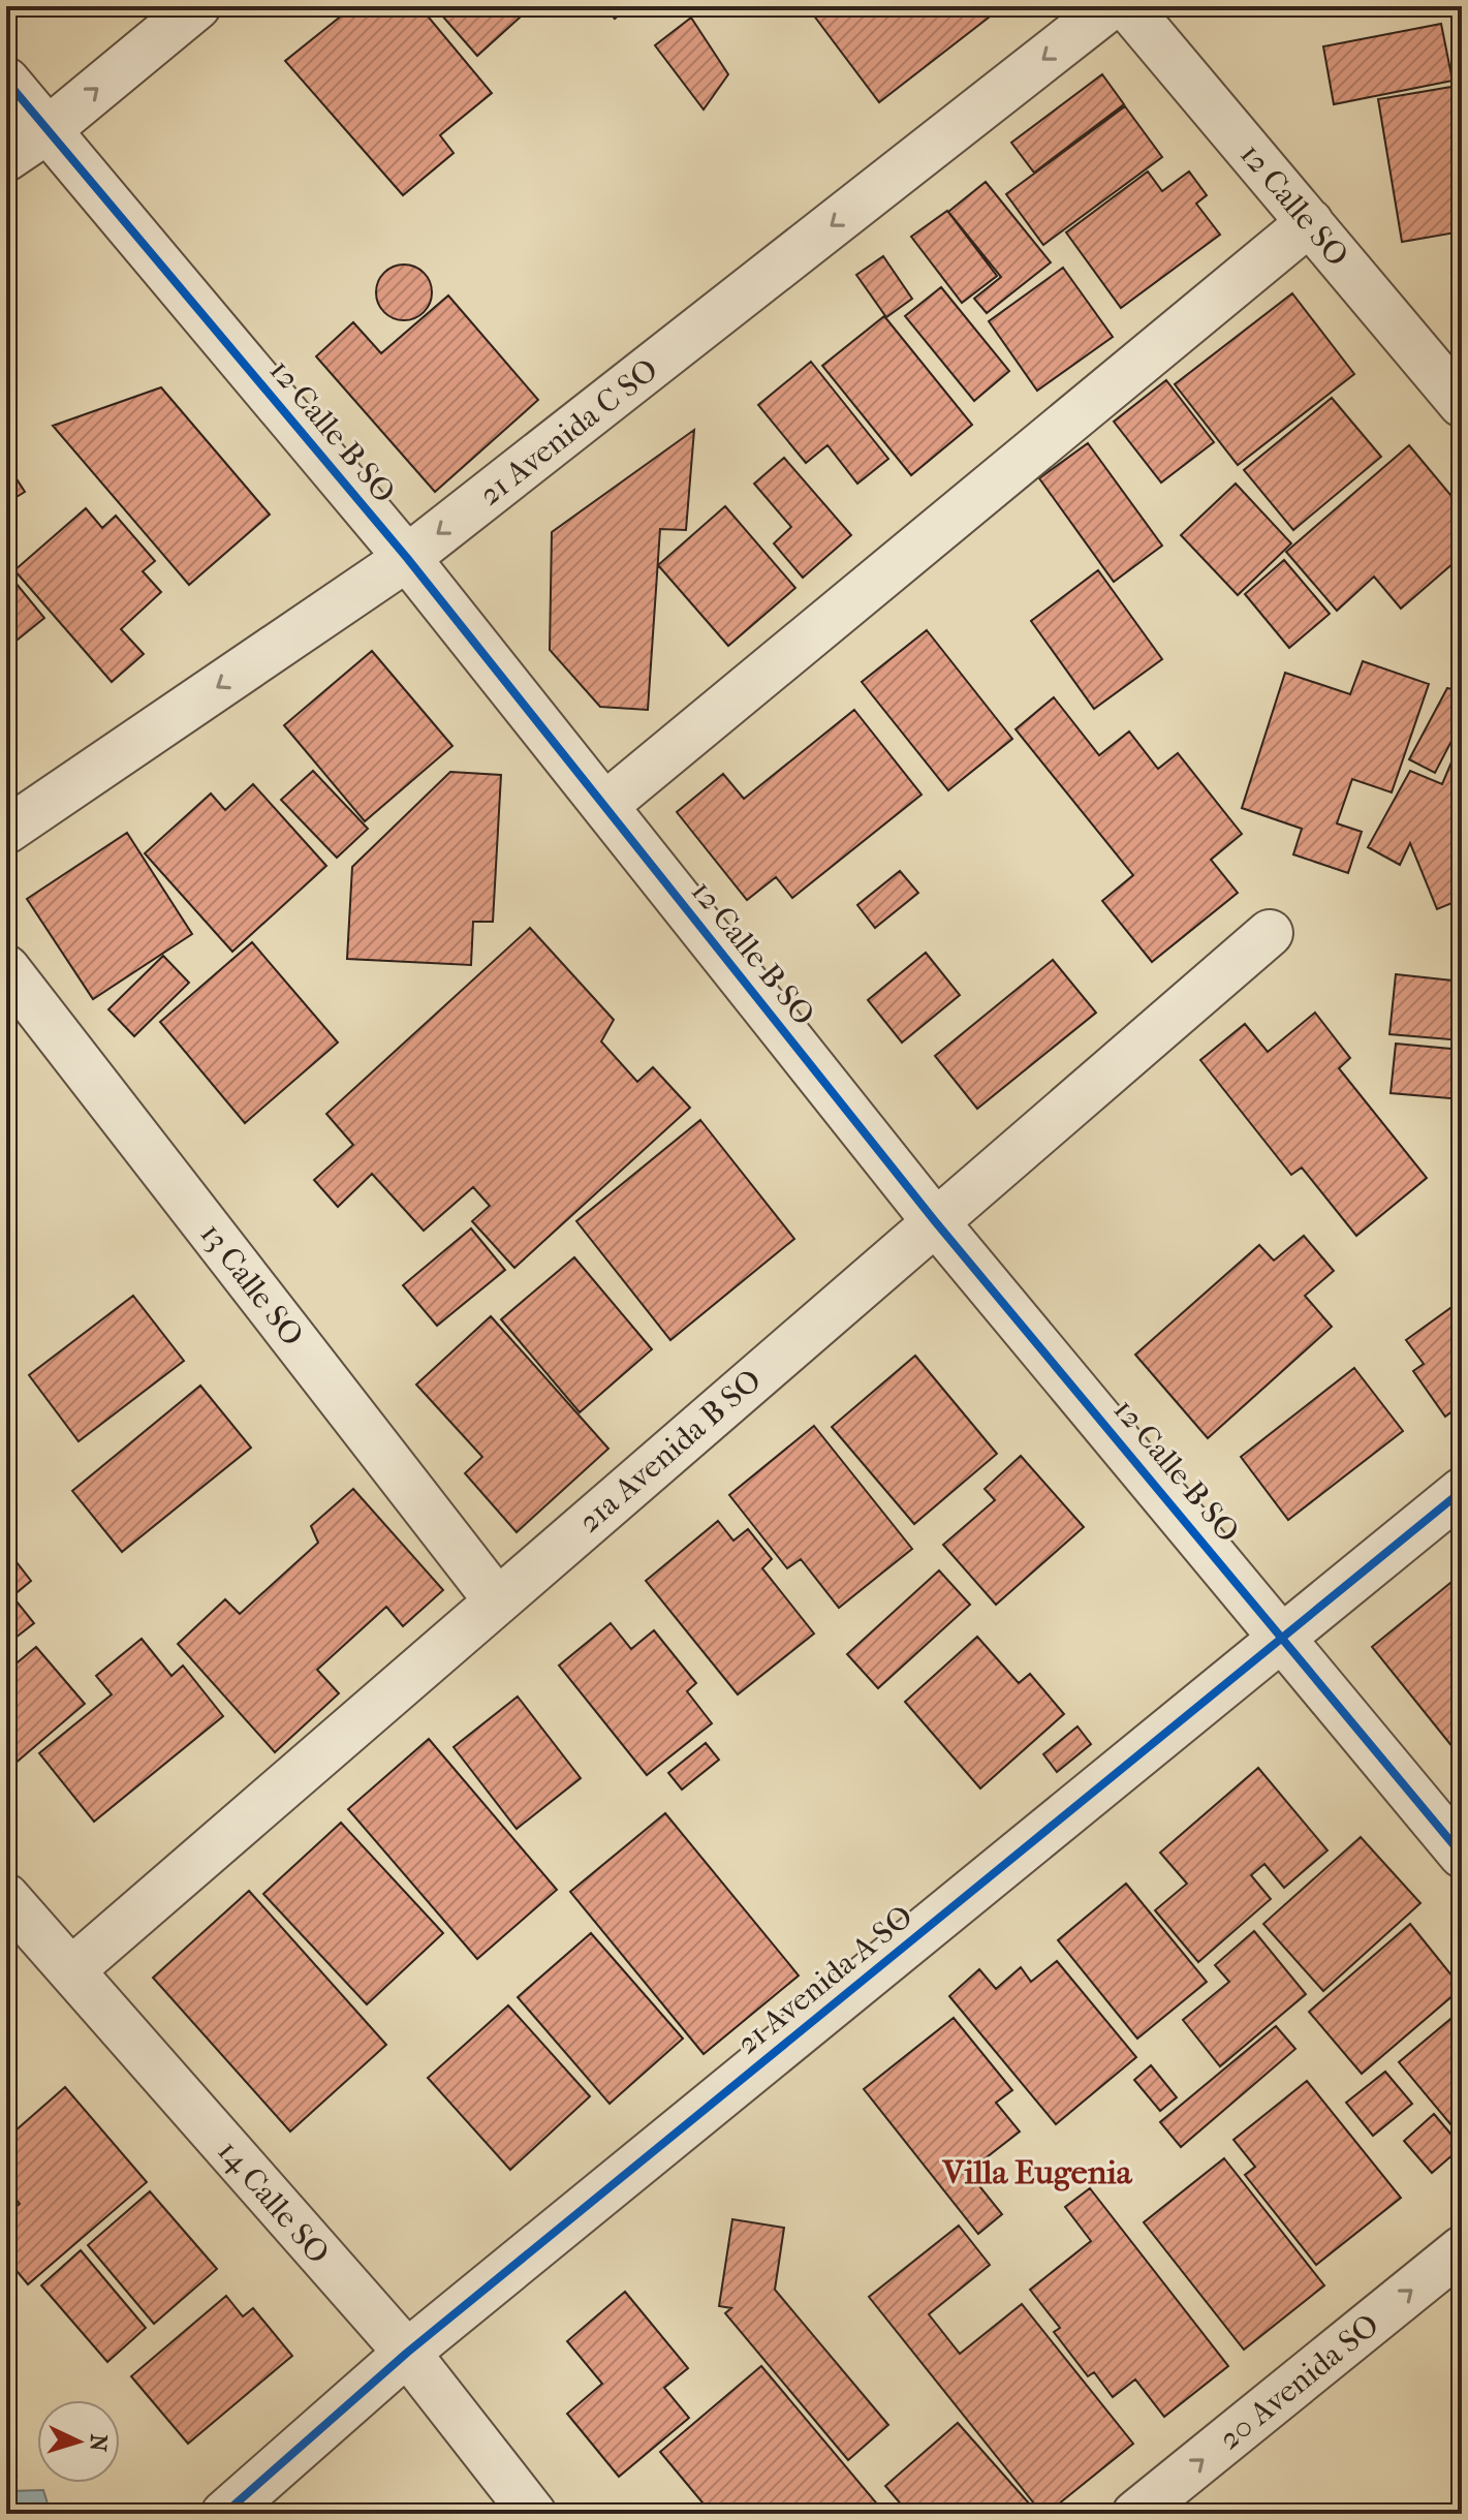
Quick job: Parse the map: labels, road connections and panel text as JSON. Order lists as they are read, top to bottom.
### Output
{
  "streets": {
    "street": [
      "12 Calle SO",
      "12 Calle B SO",
      "21 Avenida C SO",
      "13 Calle SO",
      "21a Avenida B SO",
      "21 Avenida A SO",
      "14 Calle SO",
      "20 Avenida SO"
    ]
  },
  "crossings": [
    ["12 Calle B SO", "21 Avenida C SO"],
    ["12 Calle B SO", "21a Avenida B SO"],
    ["12 Calle B SO", "21 Avenida A SO"],
    ["13 Calle SO", "21a Avenida B SO"],
    ["21a Avenida B SO", "14 Calle SO"],
    ["21 Avenida A SO", "14 Calle SO"]
  ],
  "one_way": ["20 Avenida SO"],
  "districts": ["Villa Eugenia"],
  "north": "right"
}
